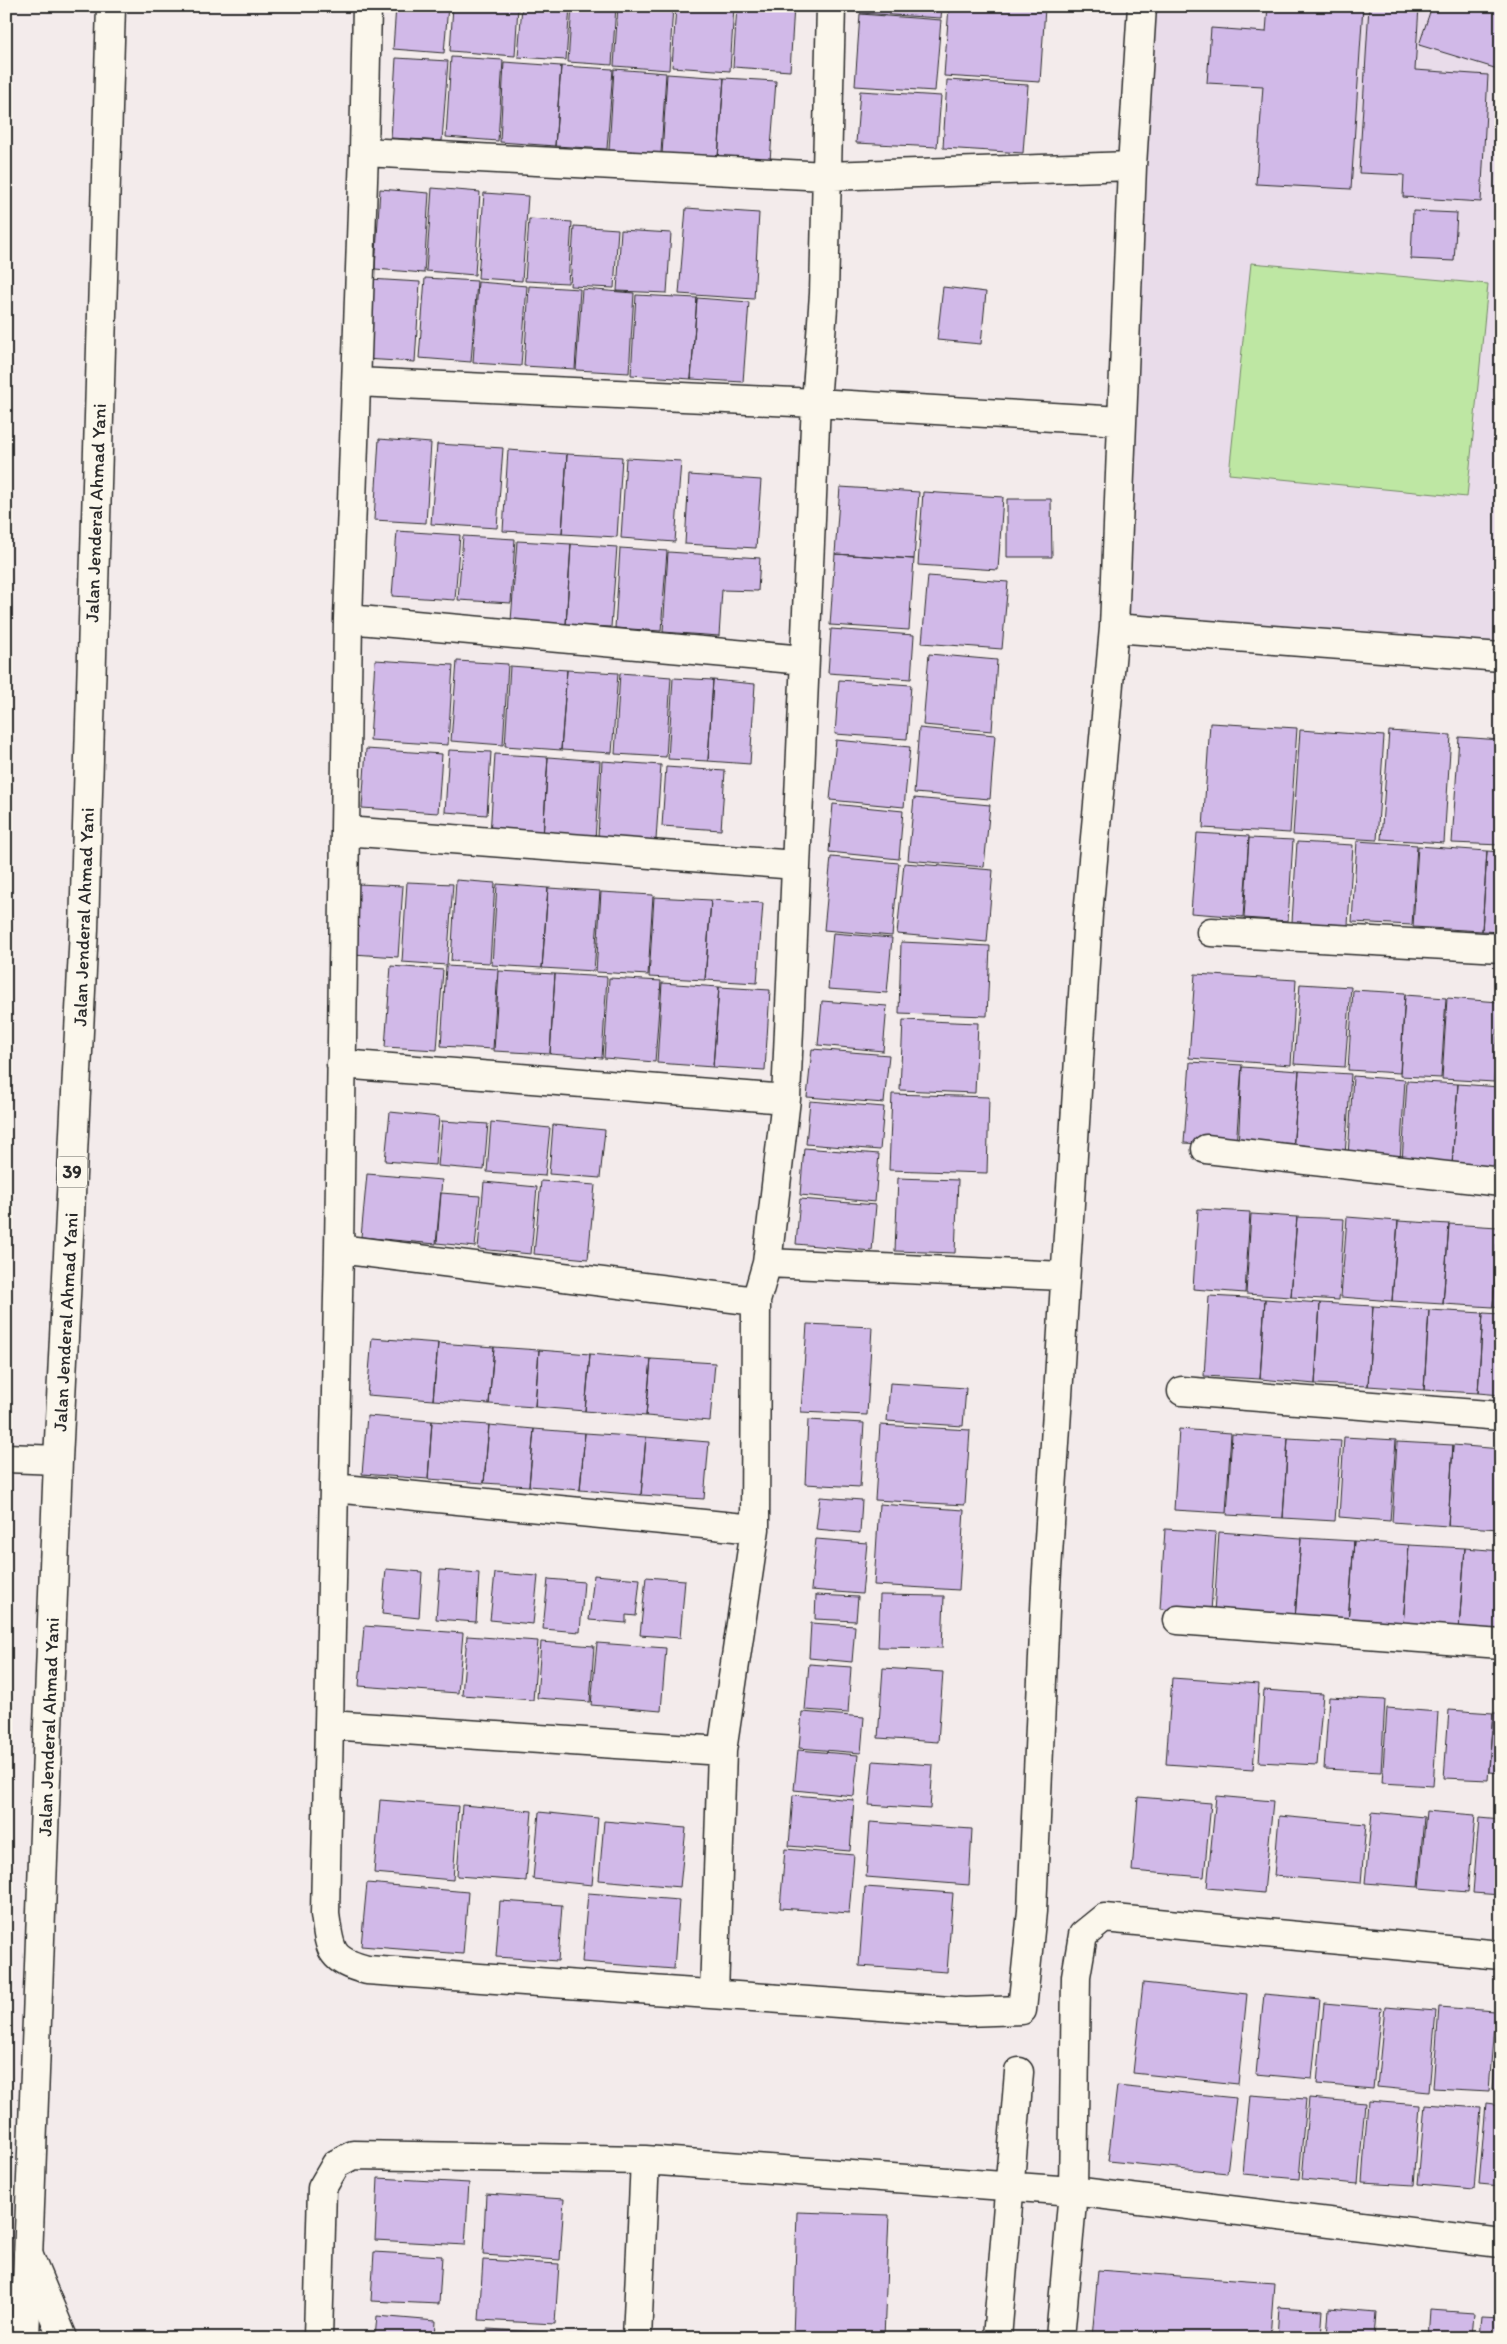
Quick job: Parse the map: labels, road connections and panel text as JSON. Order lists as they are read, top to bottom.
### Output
{
  "streets": {
    "main road": ["Jalan Jenderal Ahmad Yani", "39"]
  }
}
